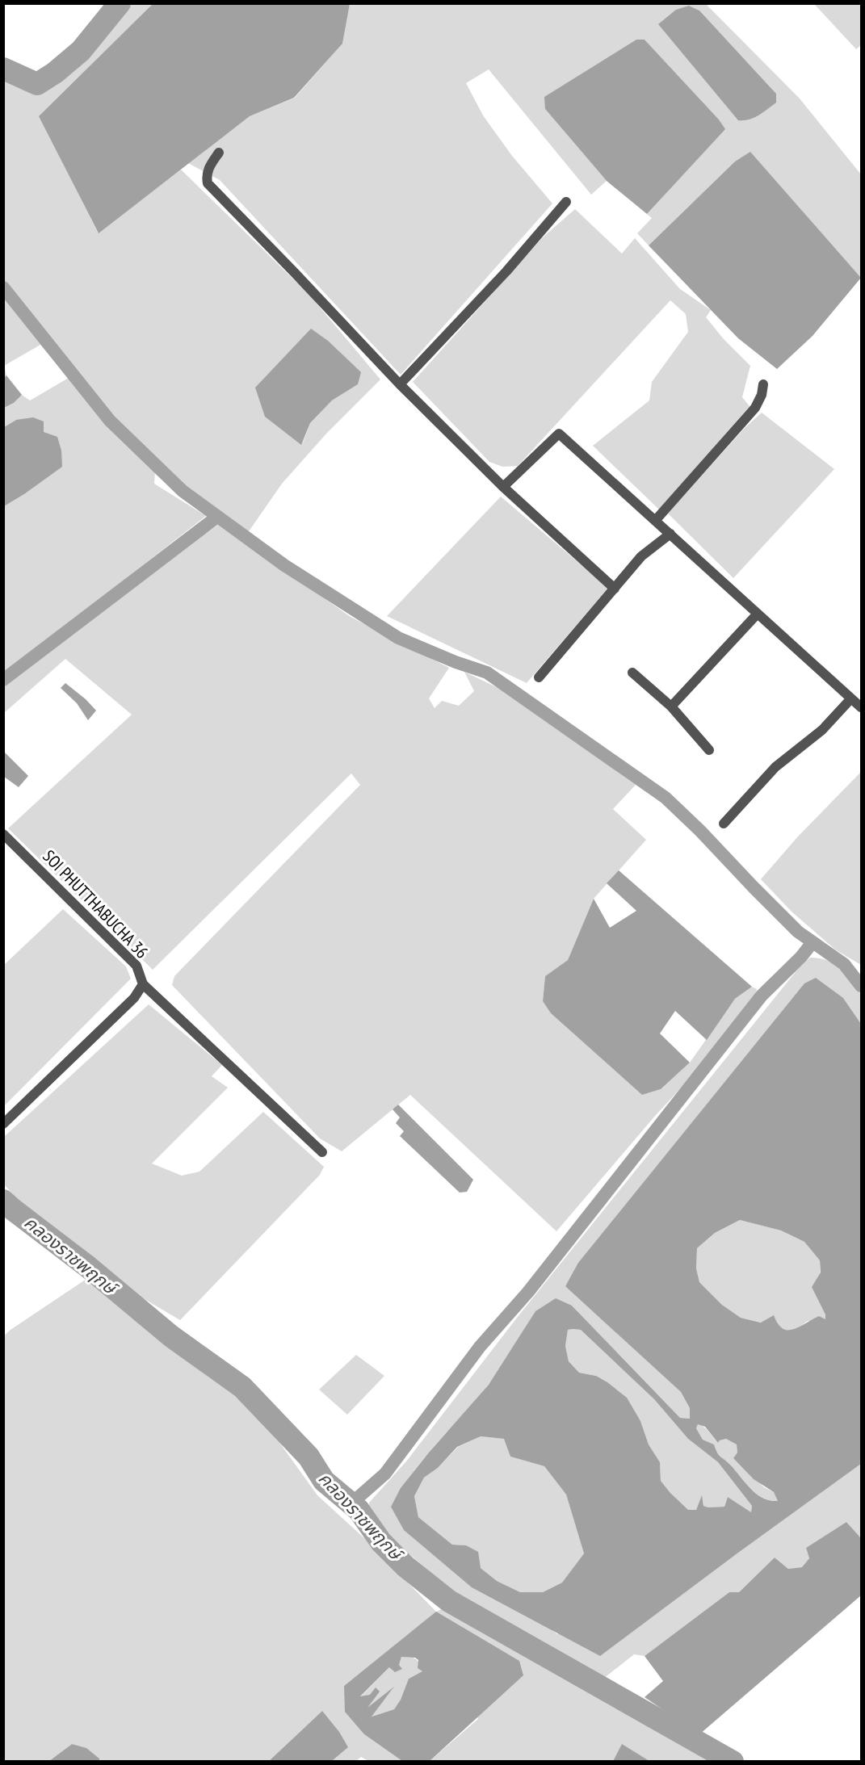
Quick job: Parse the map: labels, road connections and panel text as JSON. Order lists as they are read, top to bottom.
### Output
{
  "streets": {
    "street": ["SOI PHUTTHABUCHA 36"]
  },
  "water": ["คลองราชพฤกษ์"]
}
